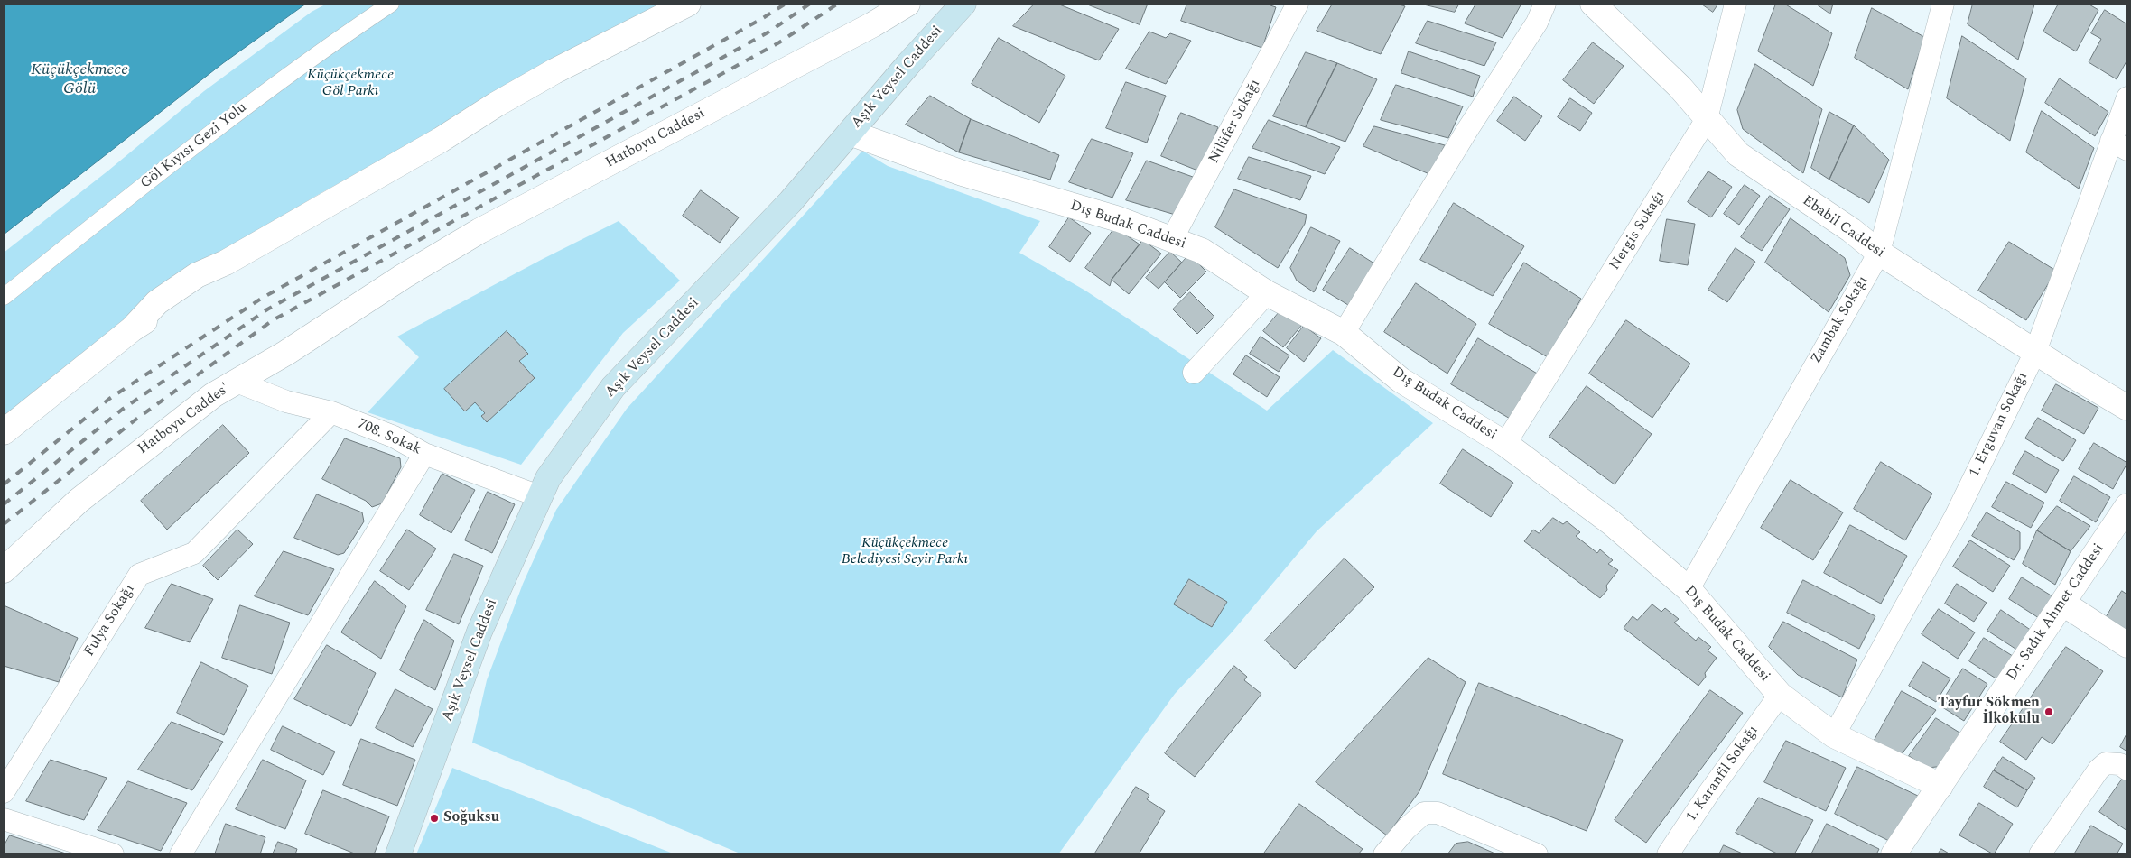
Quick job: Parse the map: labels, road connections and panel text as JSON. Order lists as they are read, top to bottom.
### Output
{
  "streets": {
    "main road": ["Aşık Veysel Caddesi"],
    "street": [
      "Nilüfer Sokağı",
      "Hatboyu Caddesi",
      "Göl Kıyısı Gezi Yolu",
      "Dış Budak Caddesi",
      "Ebabil Caddesi",
      "Nergis Sokağı",
      "Zambak Sokağı",
      "Hatboyu Caddes'",
      "1. Erguvan Sokağı",
      "708. Sokak",
      "Dr. Sadık Ahmet Caddesi",
      "Fulya Sokağı",
      "1. Karanfil Sokağı"
    ]
  },
  "crossings": [
    ["Aşık Veysel Caddesi", "Dış Budak Caddesi"],
    ["Aşık Veysel Caddesi", "708. Sokak"],
    ["Nilüfer Sokağı", "Dış Budak Caddesi"],
    ["Hatboyu Caddesi", "Hatboyu Caddes'"],
    ["Dış Budak Caddesi", "Nergis Sokağı"],
    ["Dış Budak Caddesi", "Zambak Sokağı"],
    ["Dış Budak Caddesi", "1. Erguvan Sokağı"],
    ["Dış Budak Caddesi", "Dr. Sadık Ahmet Caddesi"],
    ["Dış Budak Caddesi", "1. Karanfil Sokağı"],
    ["Ebabil Caddesi", "Nergis Sokağı"],
    ["Ebabil Caddesi", "Zambak Sokağı"],
    ["Ebabil Caddesi", "1. Erguvan Sokağı"],
    ["Hatboyu Caddes'", "708. Sokak"],
    ["708. Sokak", "Fulya Sokağı"]
  ],
  "water": ["Küçükçekmece Gölü"],
  "parks": ["Küçükçekmece Göl Parkı", "Küçükçekmece Belediyesi Seyir Parkı"],
  "places": ["Tayfur Sökmen İlkokulu", "Soğuksu"]
}
